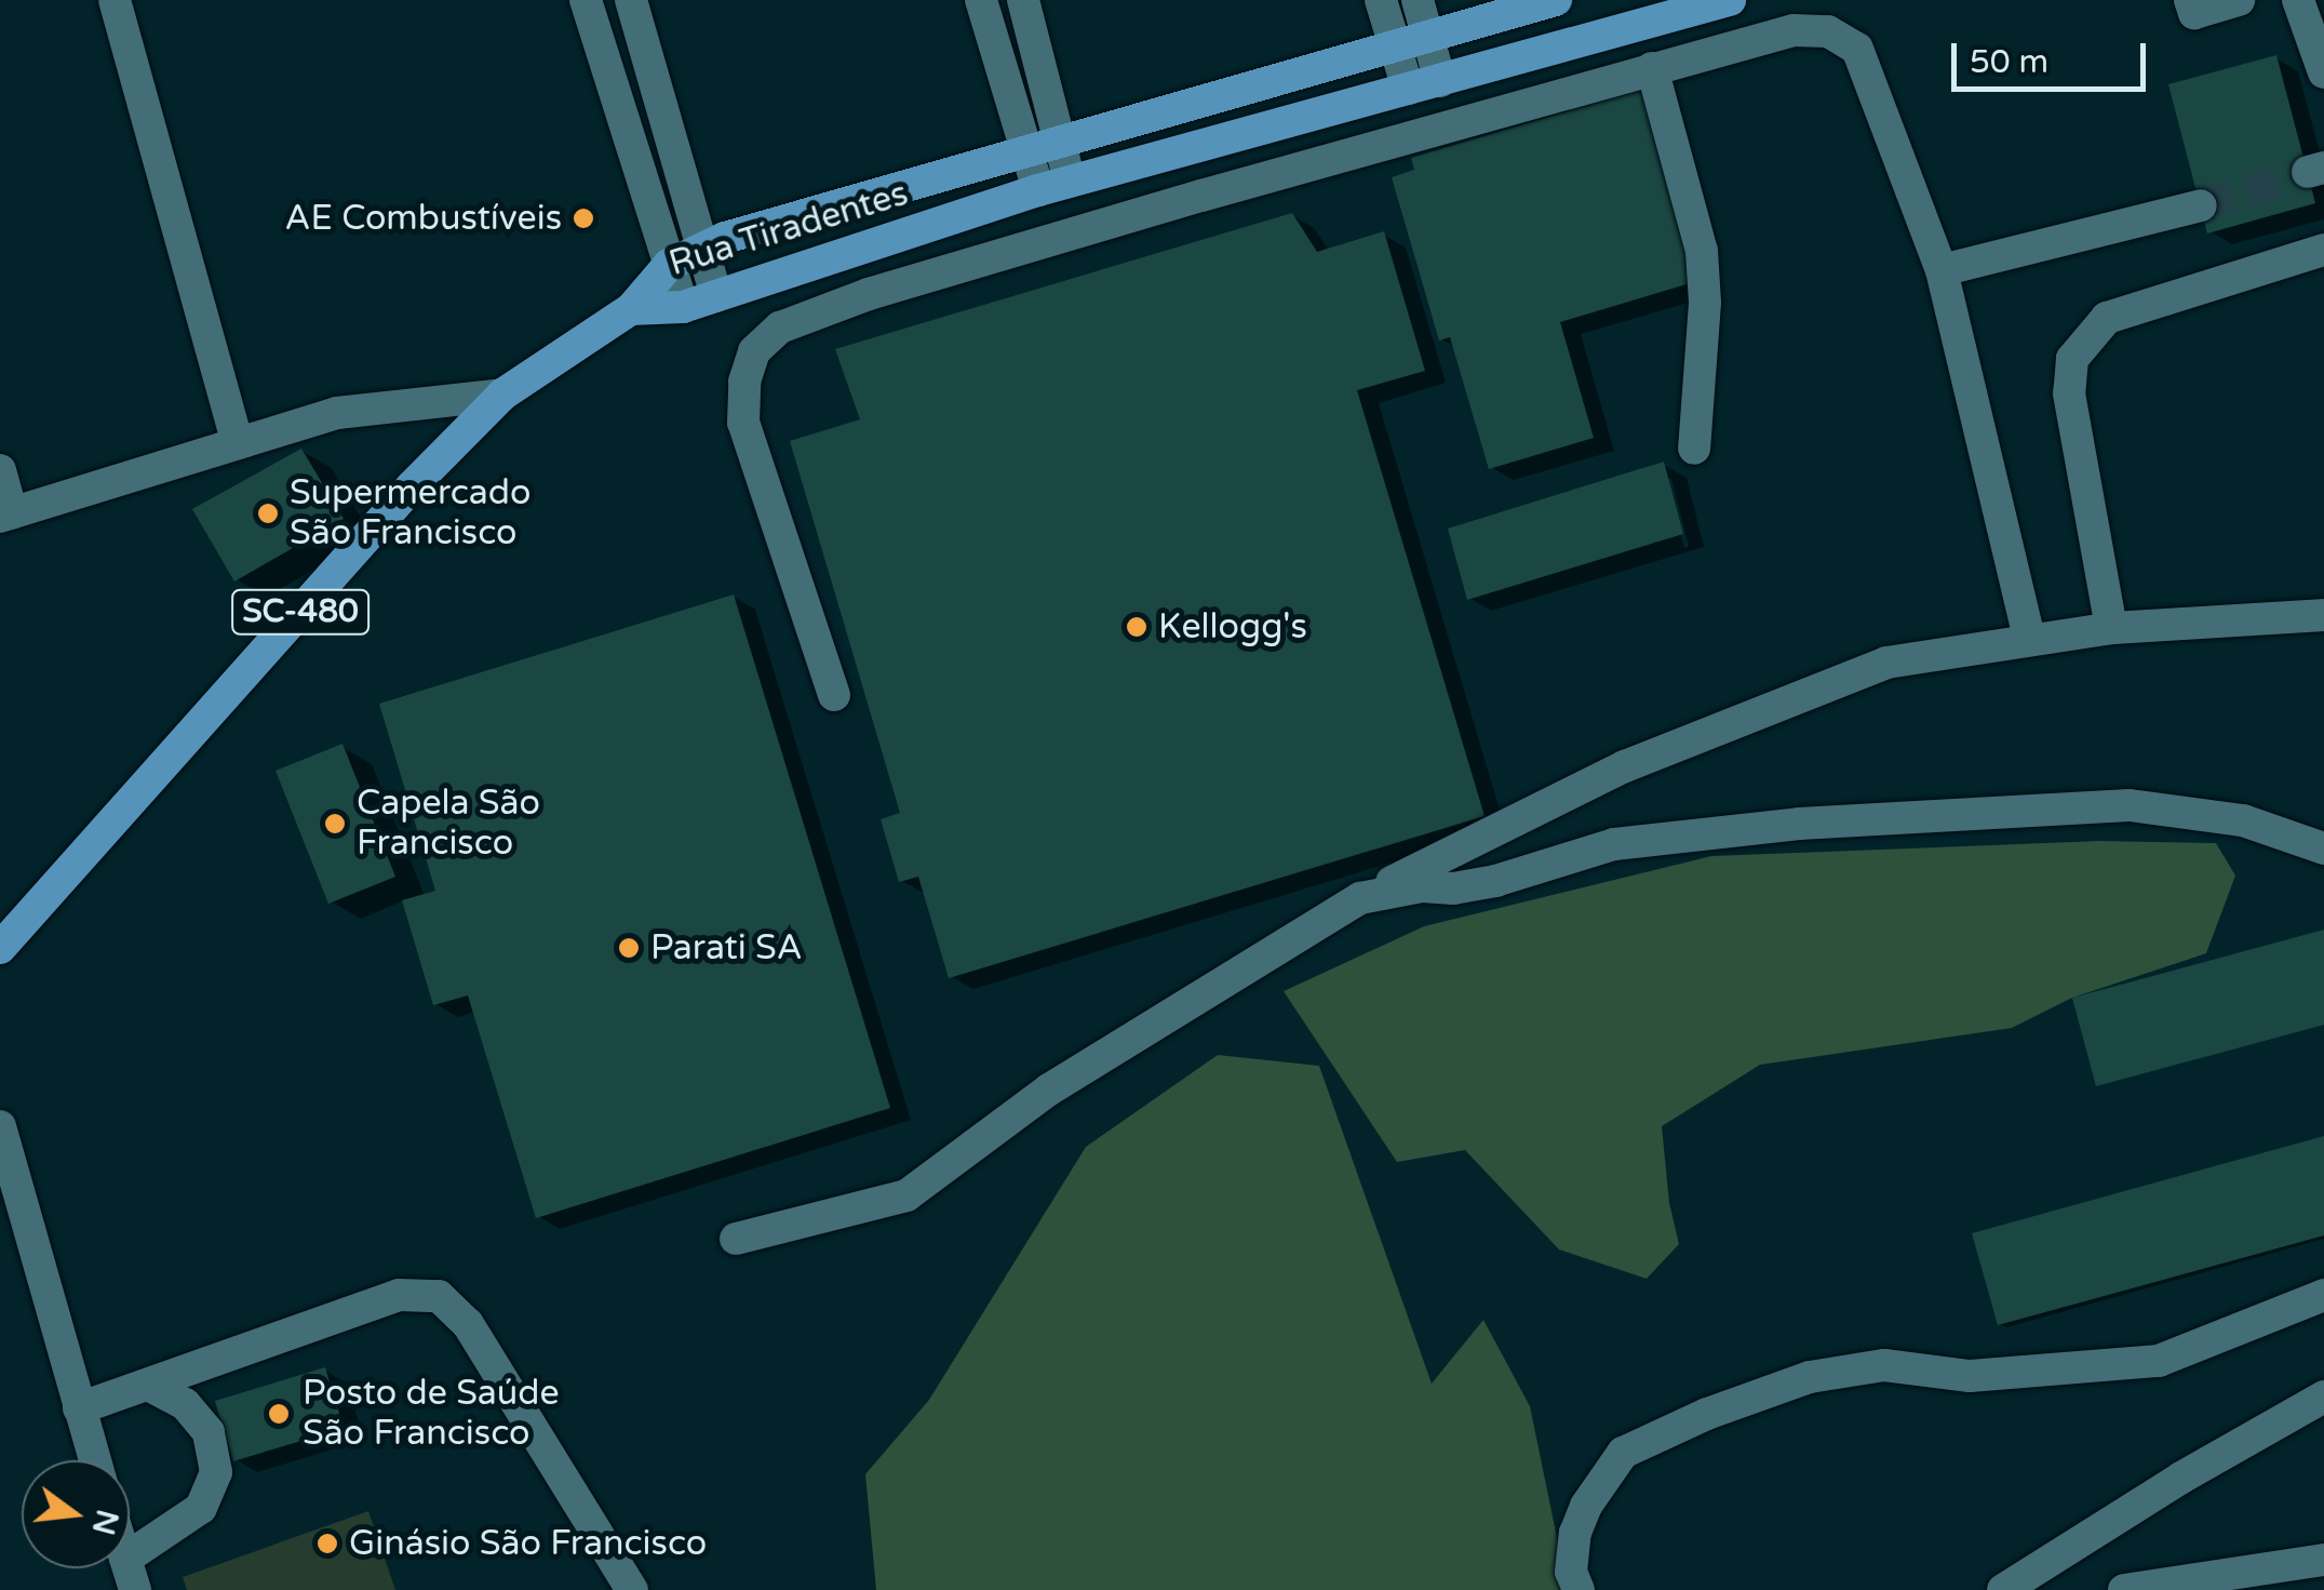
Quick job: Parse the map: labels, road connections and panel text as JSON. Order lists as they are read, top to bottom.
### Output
{
  "streets": {
    "main road": ["Rua Tiradentes", "SC-480"]
  },
  "crossings": [
    ["Rua Tiradentes", "SC-480"]
  ],
  "places": [
    "AE Combustíveis",
    "Supermercado São Francisco",
    "Kellogg's",
    "Capela São Francisco",
    "Parati SA",
    "Posto de Saúde São Francisco",
    "Ginásio São Francisco"
  ],
  "scale_bar": "50 m",
  "north": "right"
}
